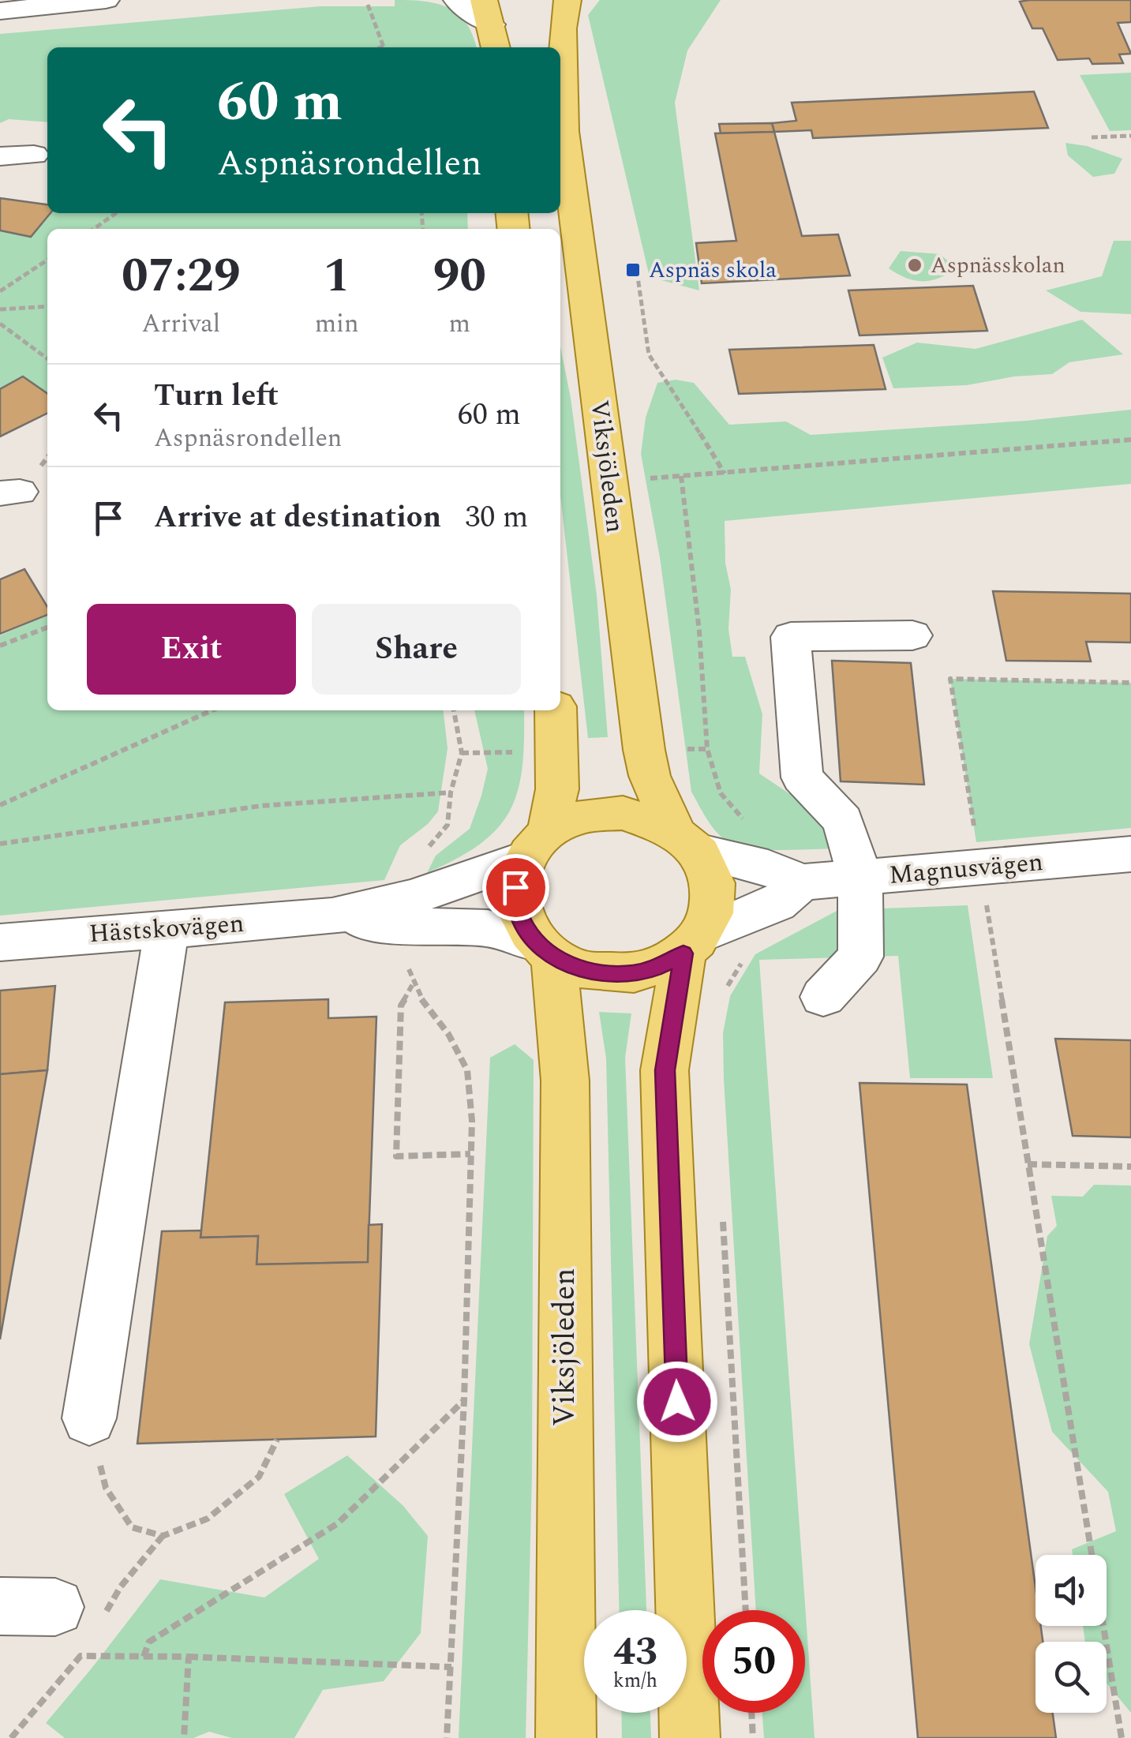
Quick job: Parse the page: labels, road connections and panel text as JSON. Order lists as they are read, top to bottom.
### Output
{
  "streets": {
    "main road": ["Viksjöleden"],
    "street": ["Magnusvägen", "Hästskovägen"]
  },
  "crossings": [
    ["Viksjöleden", "Magnusvägen"],
    ["Viksjöleden", "Hästskovägen"],
    ["Magnusvägen", "Hästskovägen"]
  ],
  "places": {
    "other": ["Aspnässkolan"],
    "transit": ["Aspnäs skola"]
  },
  "page": {
    "turn": ["60 m", "Aspnäsrondellen"],
    "eta": [
      "07:29",
      "Arrival",
      "1",
      "min",
      "90",
      "m"
    ],
    "list": [
      {
        "name": "Turn left",
        "note": "Aspnäsrondellen",
        "value": "60 m"
      },
      {
        "name": "Arrive at destination",
        "value": "30 m"
      }
    ],
    "buttons": ["Exit", "Share"],
    "speed": "43 km/h",
    "limit": "50"
  }
}
